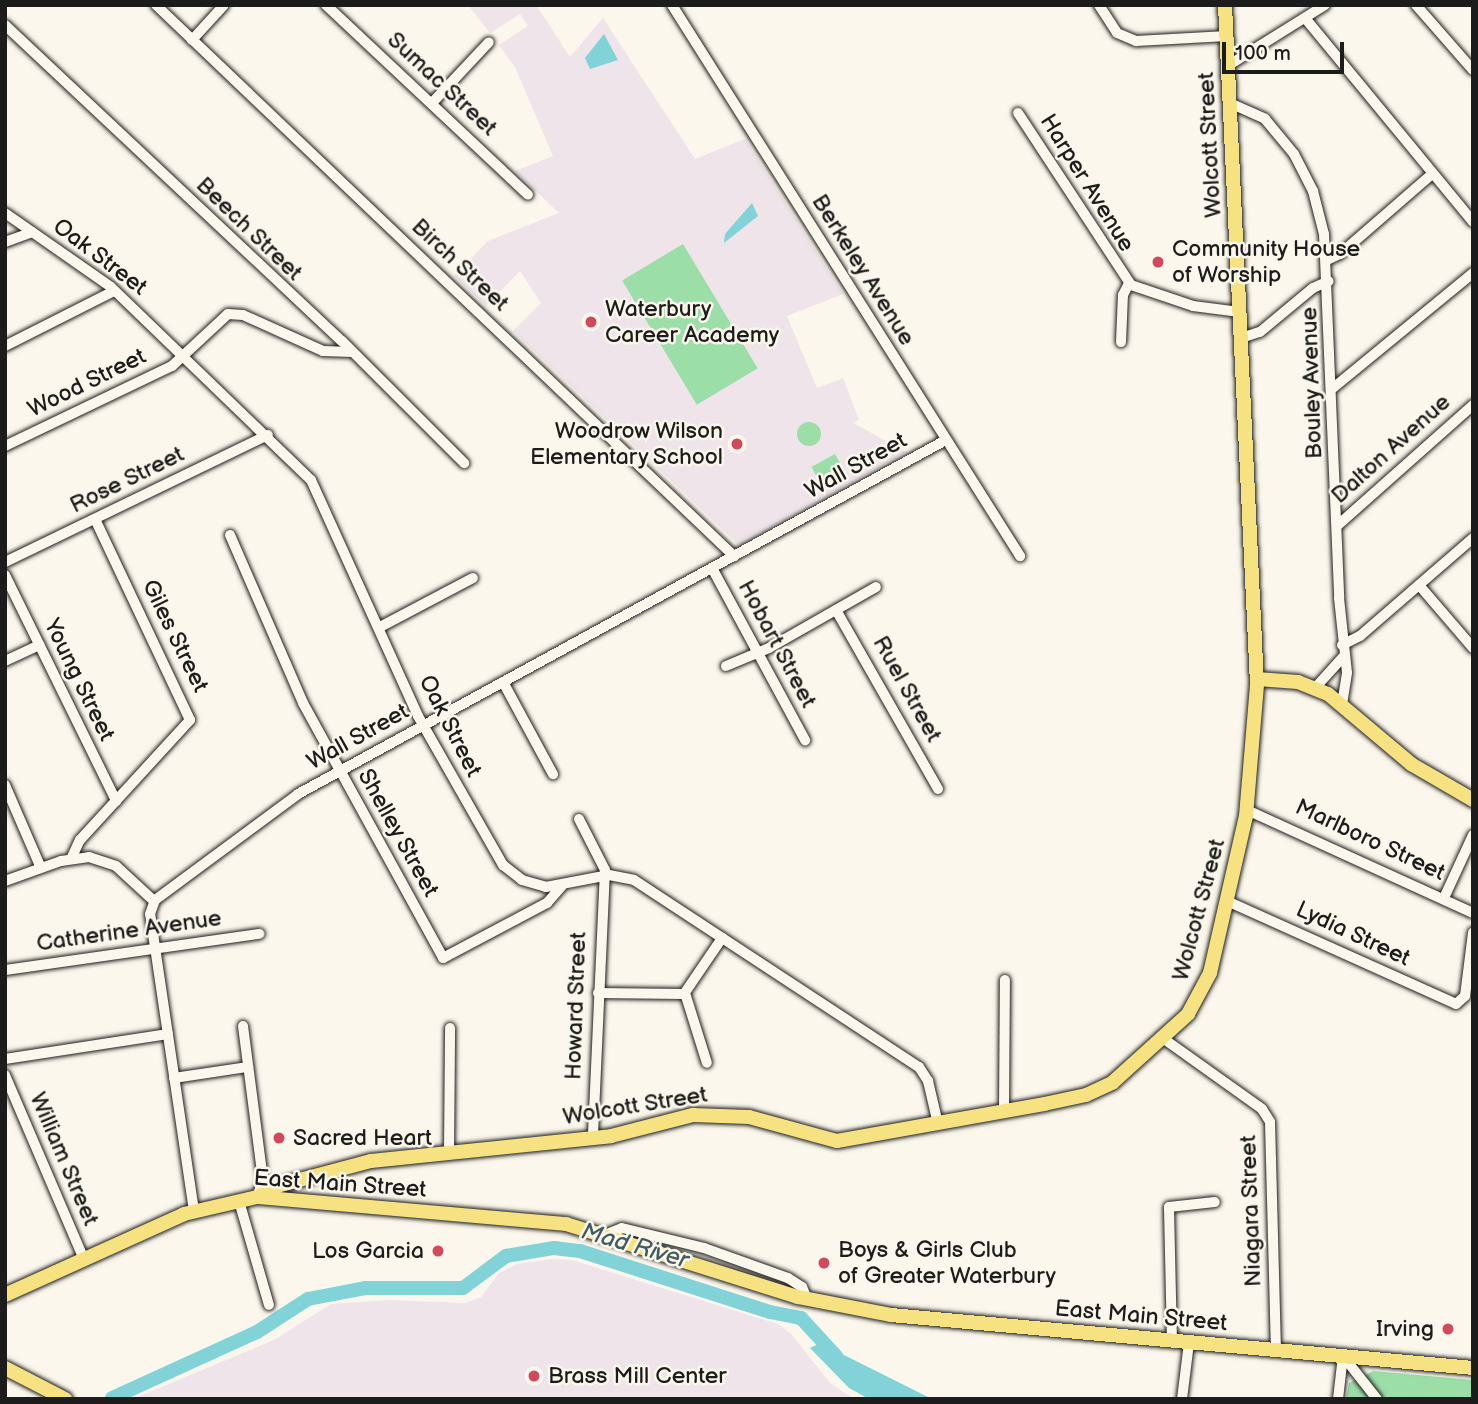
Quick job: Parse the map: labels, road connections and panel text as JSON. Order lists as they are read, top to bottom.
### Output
{
  "streets": {
    "main road": ["Wolcott Street", "East Main Street"],
    "street": [
      "Sumac Street",
      "Harper Avenue",
      "Beech Street",
      "Oak Street",
      "Birch Street",
      "Berkeley Avenue",
      "Wood Street",
      "Bouley Avenue",
      "Dalton Avenue",
      "Wall Street",
      "Rose Street",
      "Giles Street",
      "Hobart Street",
      "Young Street",
      "Ruel Street",
      "Shelley Street",
      "Marlboro Street",
      "Catherine Avenue",
      "Lydia Street",
      "Howard Street",
      "William Street",
      "Niagara Street"
    ]
  },
  "crossings": [
    ["Wolcott Street", "Harper Avenue"],
    ["Wolcott Street", "Oak Street"],
    ["Wolcott Street", "Bouley Avenue"],
    ["Wolcott Street", "Marlboro Street"],
    ["Wolcott Street", "Lydia Street"],
    ["Wolcott Street", "Howard Street"],
    ["Wolcott Street", "East Main Street"],
    ["Wolcott Street", "Niagara Street"],
    ["Beech Street", "Wood Street"],
    ["Oak Street", "Wood Street"],
    ["Oak Street", "Wall Street"],
    ["Oak Street", "Rose Street"],
    ["Oak Street", "Shelley Street"],
    ["Oak Street", "Howard Street"],
    ["Birch Street", "Wall Street"],
    ["Berkeley Avenue", "Wall Street"],
    ["Bouley Avenue", "Dalton Avenue"],
    ["Wall Street", "Hobart Street"],
    ["Wall Street", "Shelley Street"],
    ["Rose Street", "Giles Street"],
    ["Giles Street", "Young Street"],
    ["William Street", "East Main Street"],
    ["East Main Street", "Niagara Street"]
  ],
  "water": ["Mad River"],
  "places": [
    "Community House of Worship",
    "Waterbury Career Academy",
    "Woodrow Wilson Elementary School",
    "Sacred Heart",
    "Los Garcia",
    "Boys & Girls Club of Greater Waterbury",
    "Irving",
    "Brass Mill Center"
  ],
  "scale_bar": "100 m"
}
